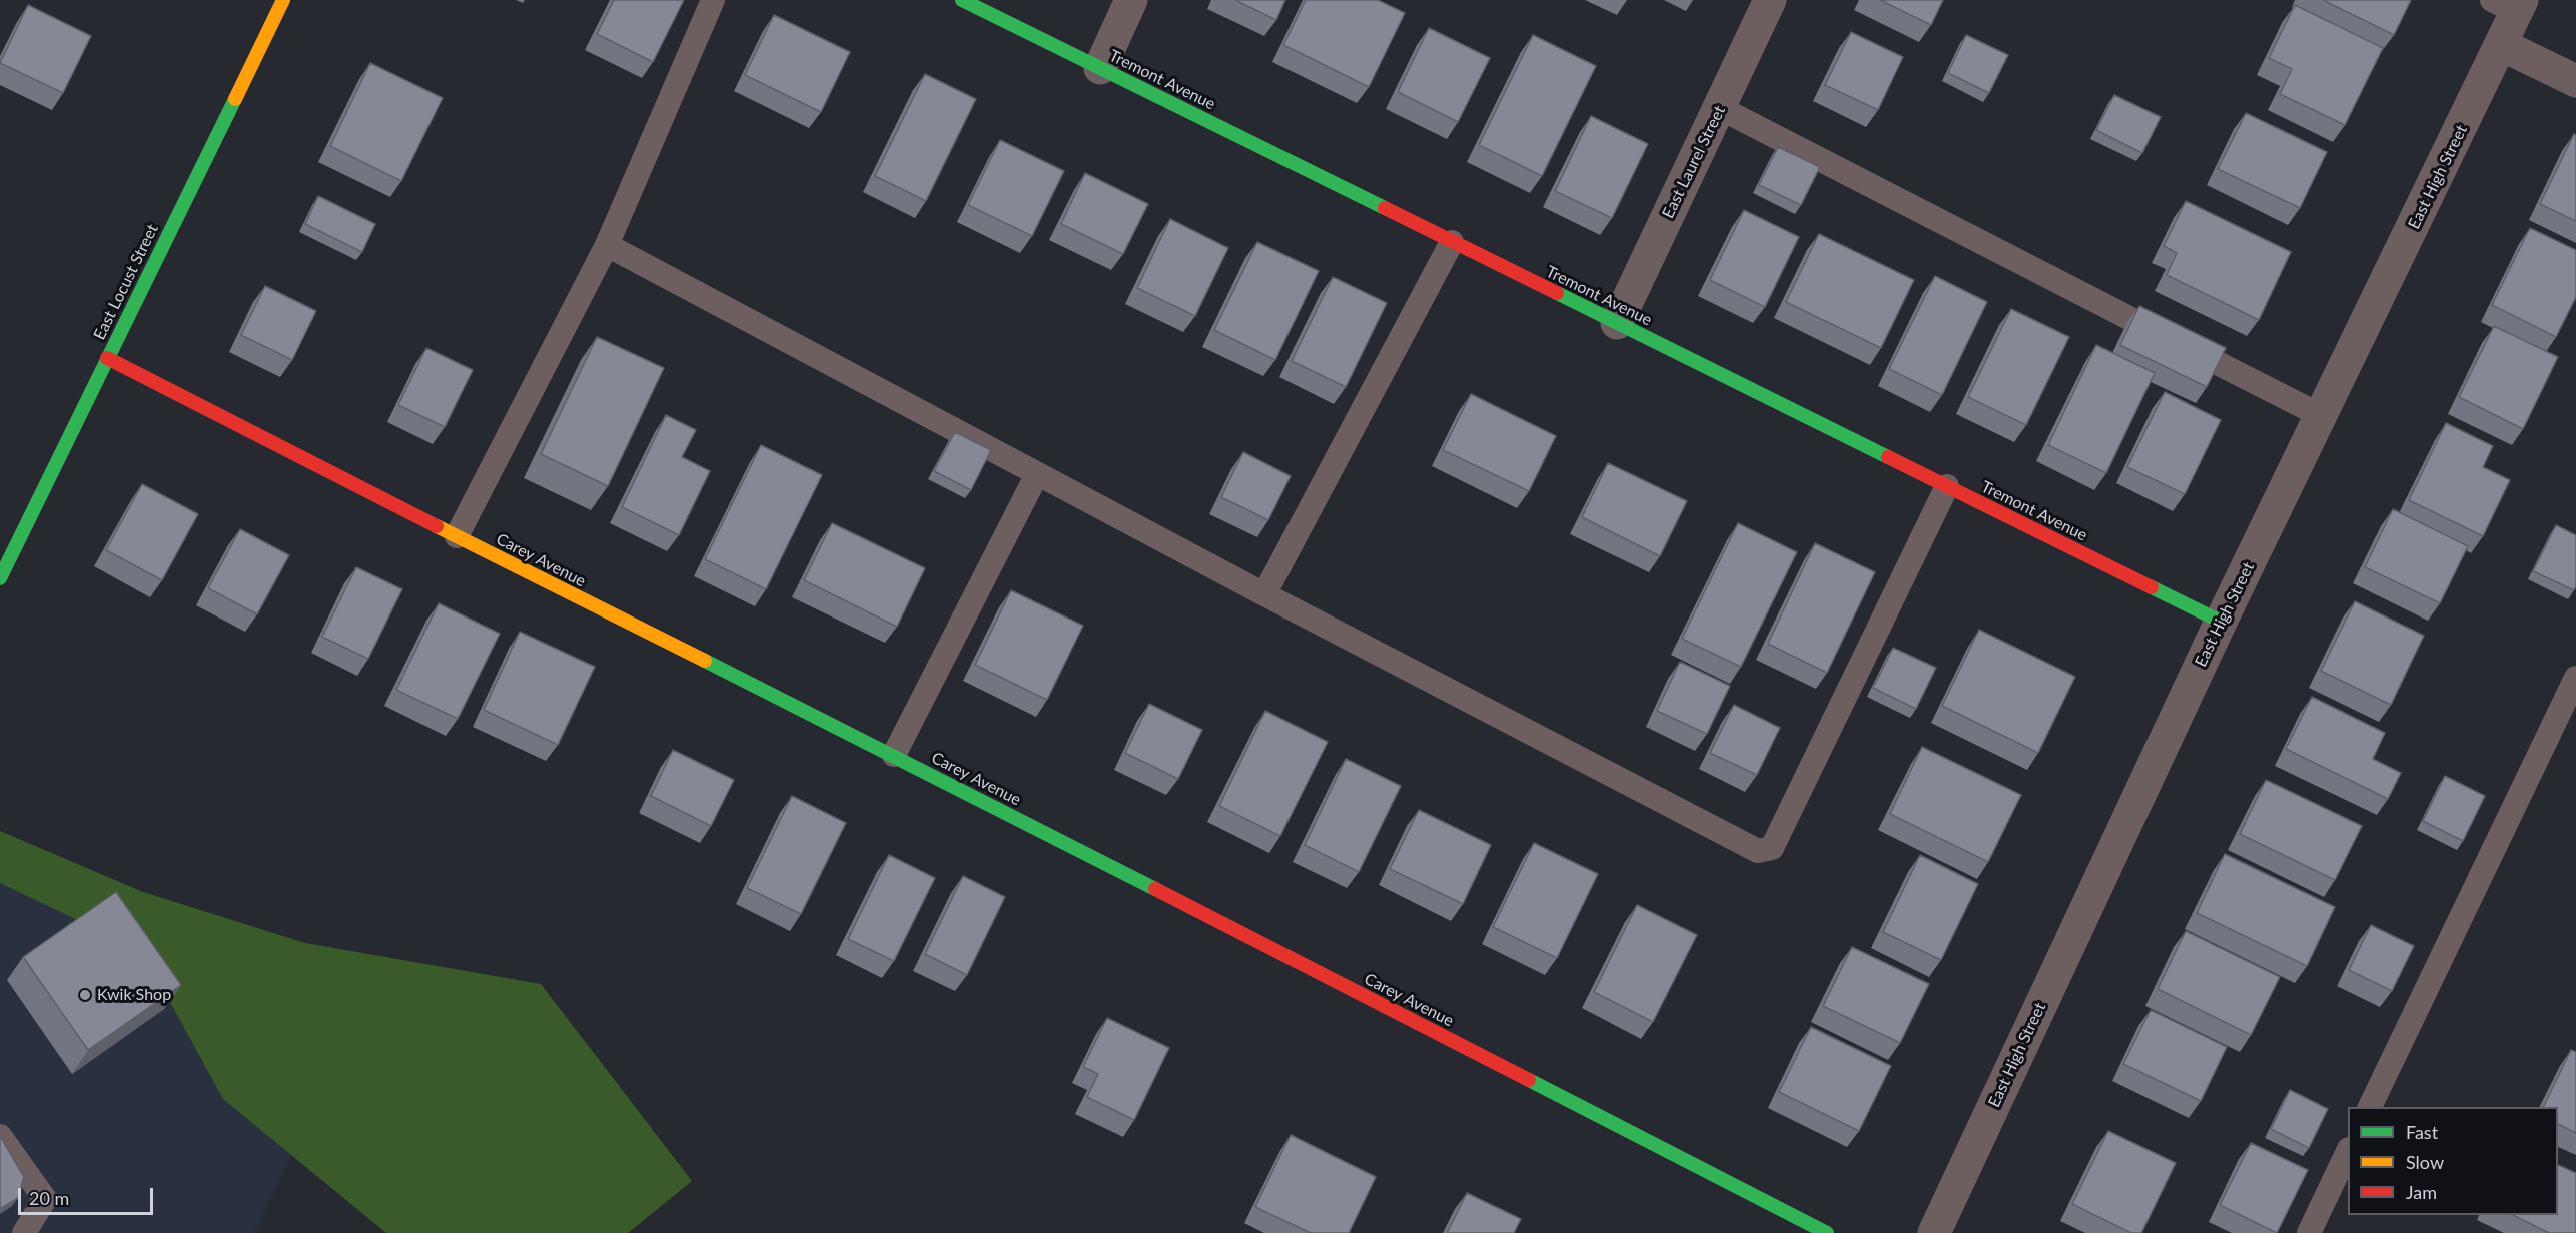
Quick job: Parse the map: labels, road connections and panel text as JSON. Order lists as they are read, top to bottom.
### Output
{
  "streets": {
    "street": [
      "Tremont Avenue",
      "East Laurel Street",
      "East High Street",
      "East Locust Street",
      "Carey Avenue"
    ]
  },
  "crossings": [
    ["Tremont Avenue", "East Laurel Street"],
    ["Tremont Avenue", "East High Street"],
    ["East Locust Street", "Carey Avenue"]
  ],
  "places": ["Kwik Shop"],
  "legend": ["Fast", "Slow", "Jam"],
  "scale_bar": "20 m"
}
